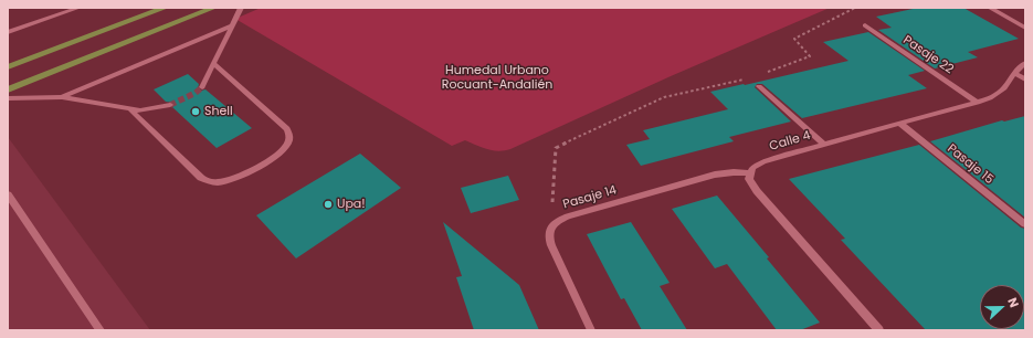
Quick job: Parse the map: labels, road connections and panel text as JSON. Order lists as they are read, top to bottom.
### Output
{
  "streets": {
    "street": [
      "Pasaje 22",
      "Calle 4",
      "Pasaje 15",
      "Pasaje 14"
    ]
  },
  "crossings": [
    ["Pasaje 22", "Calle 4"],
    ["Calle 4", "Pasaje 15"],
    ["Calle 4", "Pasaje 14"]
  ],
  "parks": ["Humedal Urbano Rocuant-Andalién"],
  "places": ["Shell", "Upa!"],
  "north": "right"
}
